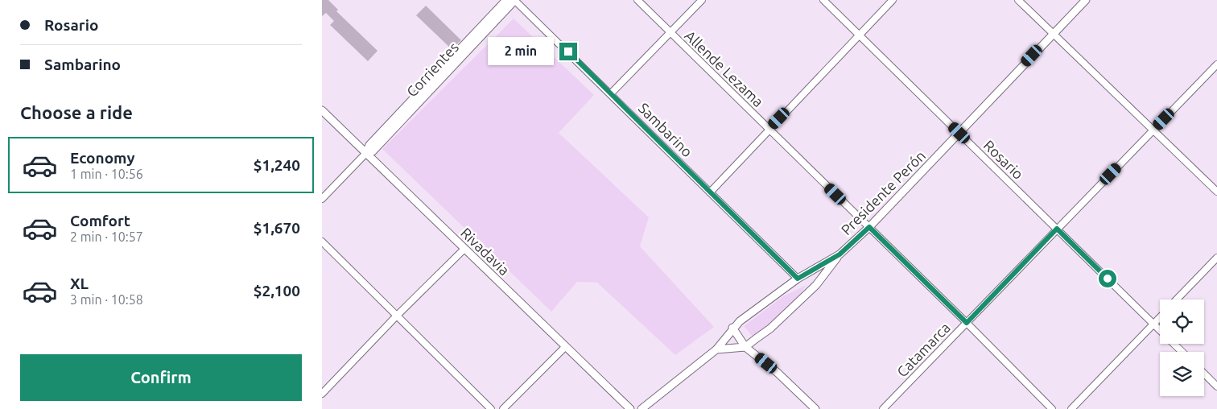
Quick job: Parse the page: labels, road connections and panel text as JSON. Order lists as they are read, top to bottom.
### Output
{
  "streets": {
    "street": [
      "Allende Lezama",
      "Corrientes",
      "Sambarino",
      "Rosario",
      "Presidente Perón",
      "Rivadavia",
      "Catamarca"
    ]
  },
  "crossings": [
    ["Allende Lezama", "Presidente Perón"],
    ["Allende Lezama", "Catamarca"],
    ["Corrientes", "Sambarino"],
    ["Corrientes", "Rivadavia"],
    ["Sambarino", "Presidente Perón"],
    ["Rosario", "Presidente Perón"],
    ["Rosario", "Catamarca"]
  ],
  "page": {
    "banner": ["Rosario", "Sambarino"],
    "bubble": "2 min",
    "heading": "Choose a ride",
    "list": [
      {
        "name": "Economy",
        "note": "1 min · 10:56",
        "value": "$1,240"
      },
      {
        "name": "Comfort",
        "note": "2 min · 10:57",
        "value": "$1,670"
      },
      {
        "name": "XL",
        "note": "3 min · 10:58",
        "value": "$2,100"
      }
    ],
    "buttons": "Confirm"
  }
}
